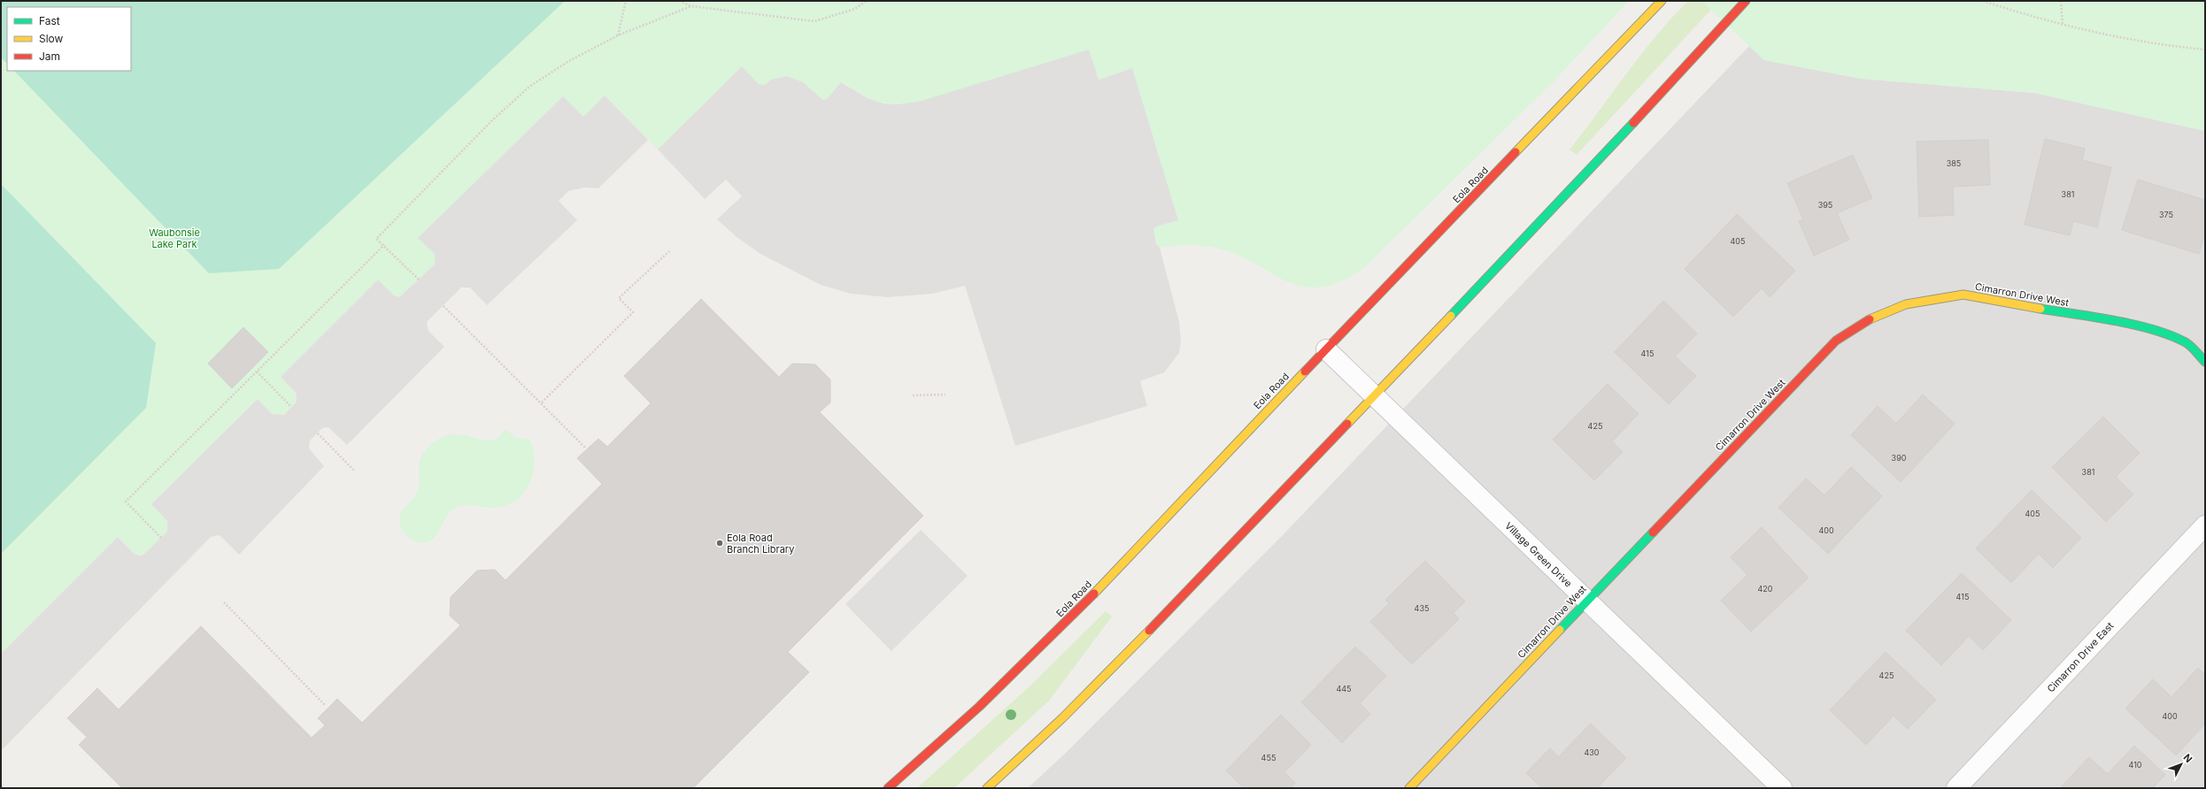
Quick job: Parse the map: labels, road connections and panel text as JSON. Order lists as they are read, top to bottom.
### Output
{
  "streets": {
    "main road": ["Eola Road", "Cimarron Drive West"],
    "street": ["Village Green Drive", "Cimarron Drive East"]
  },
  "crossings": [
    ["Eola Road", "Village Green Drive"],
    ["Cimarron Drive West", "Village Green Drive"]
  ],
  "parks": ["Waubonsie Lake Park"],
  "places": ["Eola Road Branch Library"],
  "house_numbers": [
    "385",
    "381",
    "395",
    "375",
    "405",
    "415",
    "425",
    "390",
    "381",
    "405",
    "400",
    "420",
    "415",
    "435",
    "425",
    "445",
    "400",
    "430",
    "455",
    "410"
  ],
  "legend": ["Fast", "Slow", "Jam"],
  "north": "top right"
}
